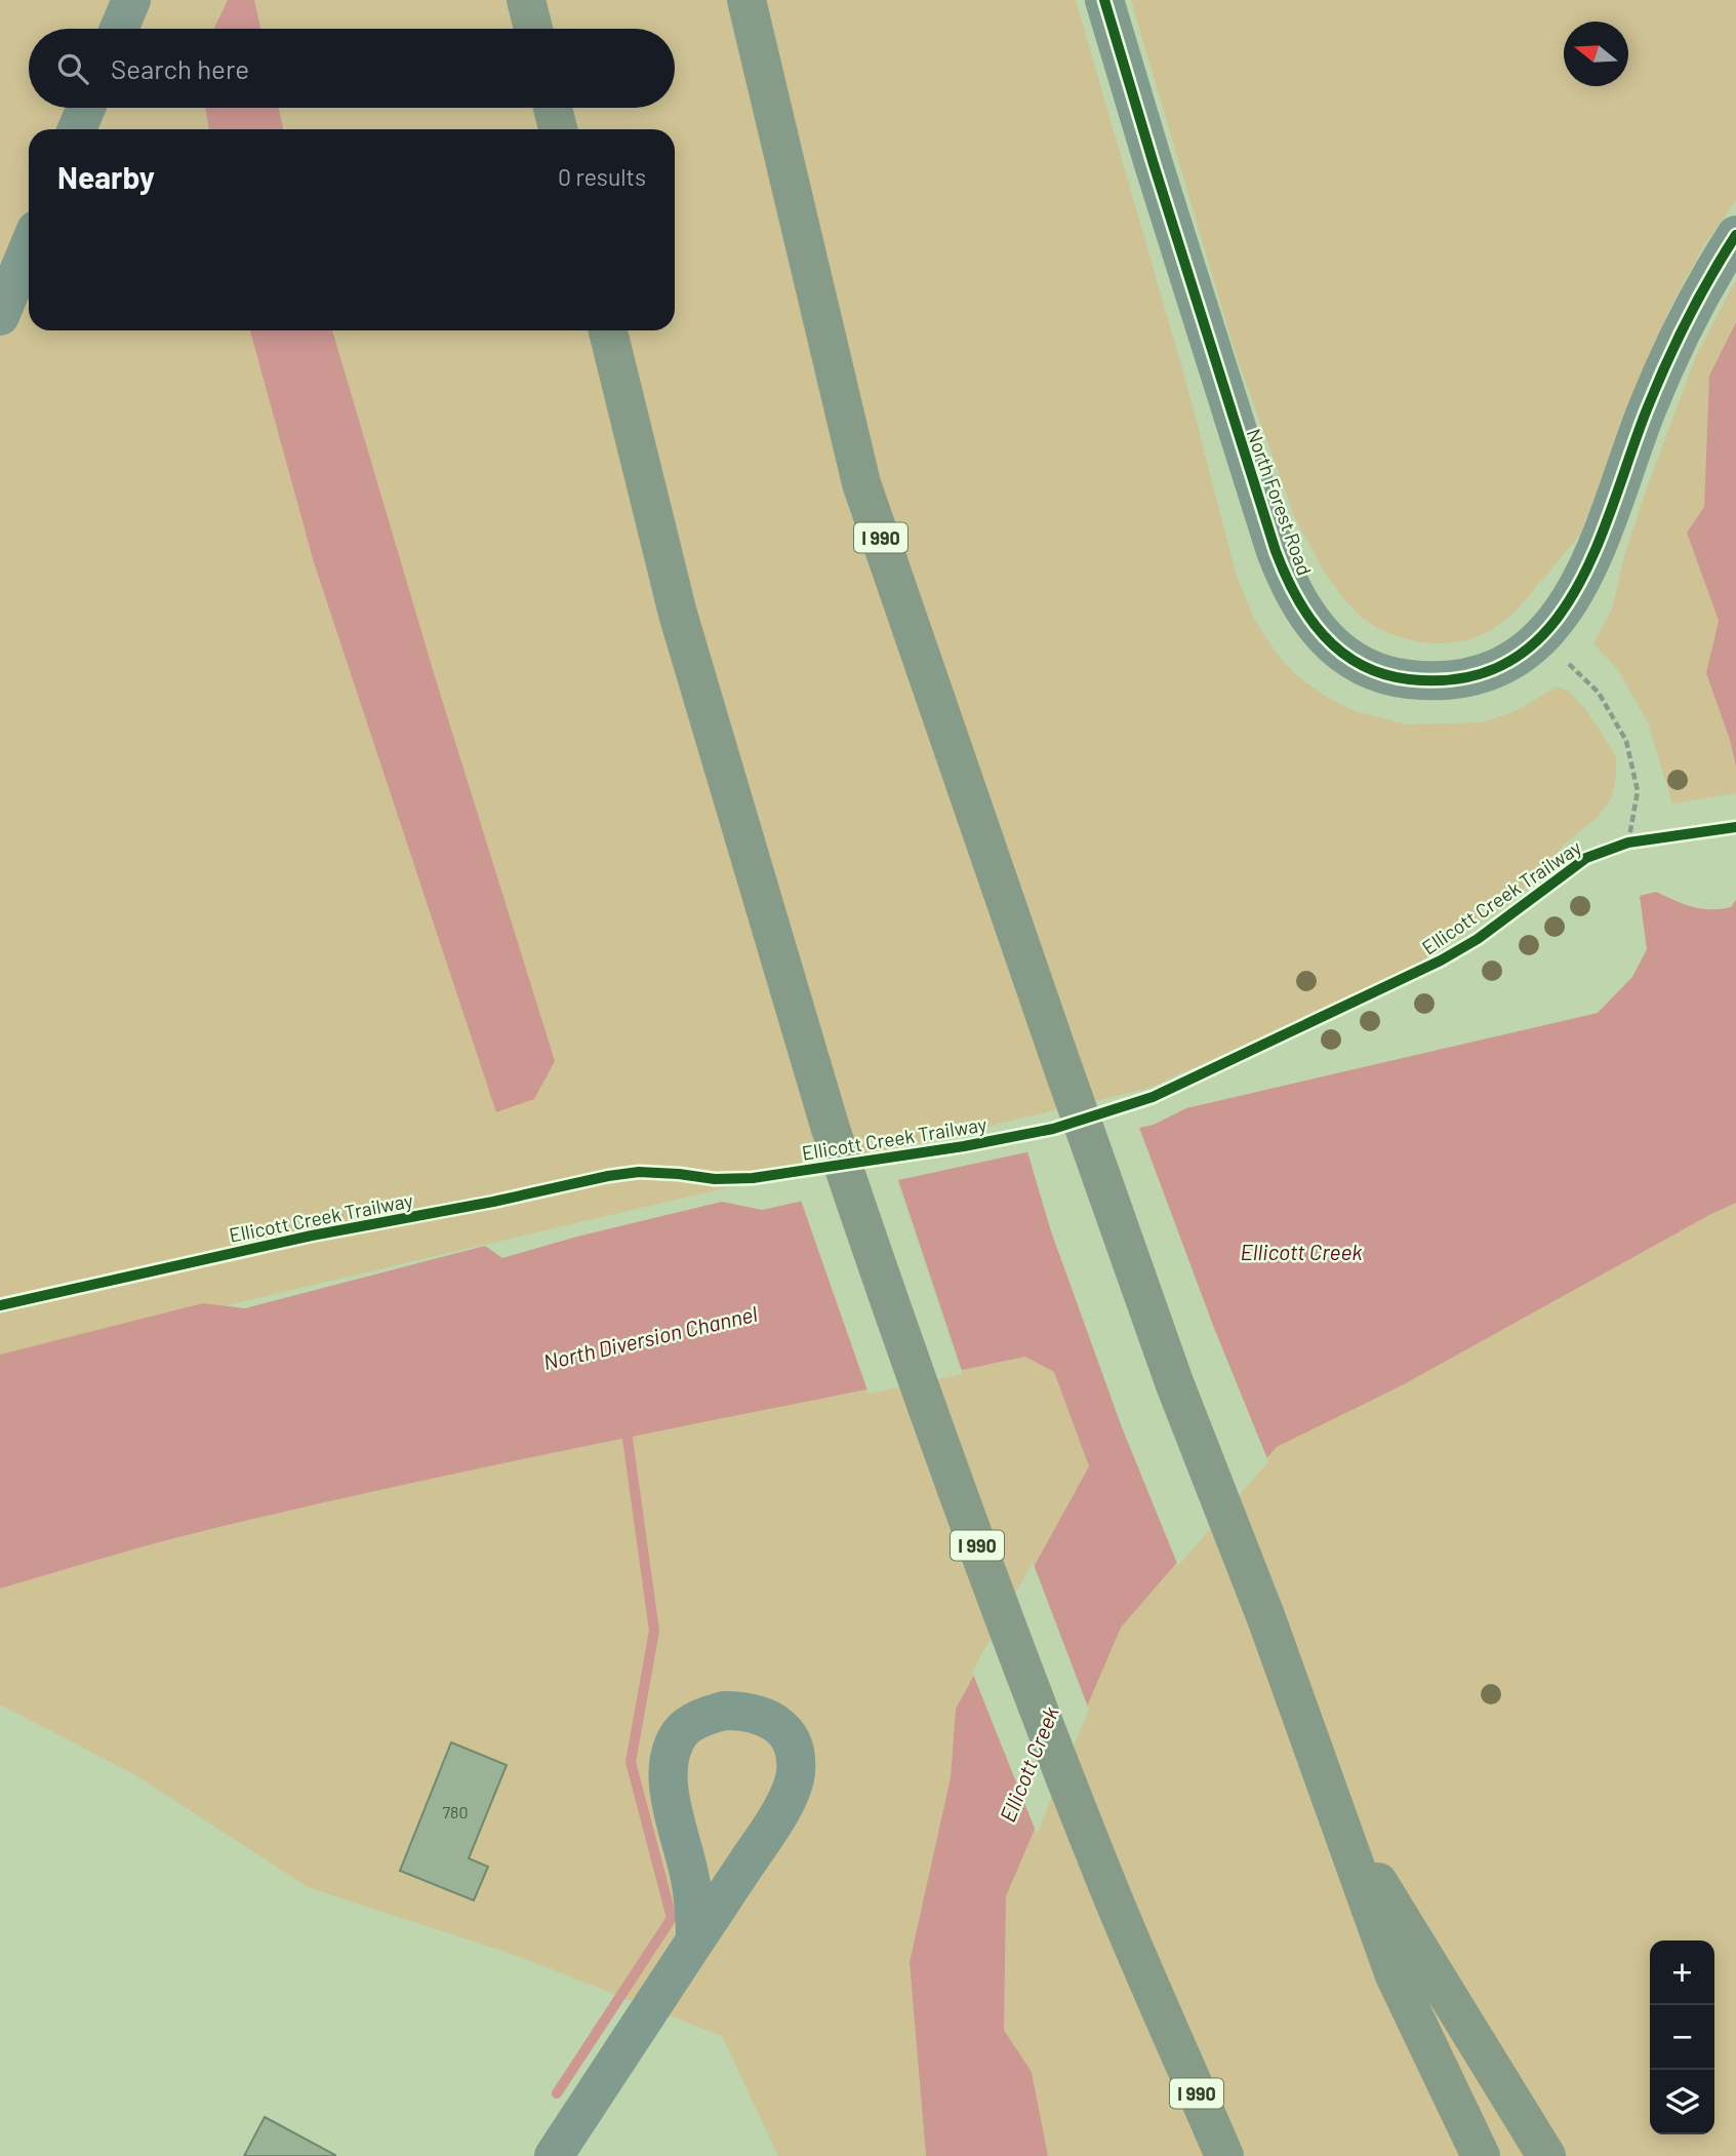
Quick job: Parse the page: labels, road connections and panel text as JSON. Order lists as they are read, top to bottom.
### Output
{
  "streets": {
    "highway": ["I 990"],
    "street": ["North Forest Road"],
    "cycle path": ["Ellicott Creek Trailway"]
  },
  "water": ["Ellicott Creek", "North Diversion Channel"],
  "house_numbers": ["780"],
  "north": "left",
  "page": {
    "search": "Search here",
    "heading": ["Nearby", "0 results"],
    "map_buttons": ["+", "−"]
  }
}
